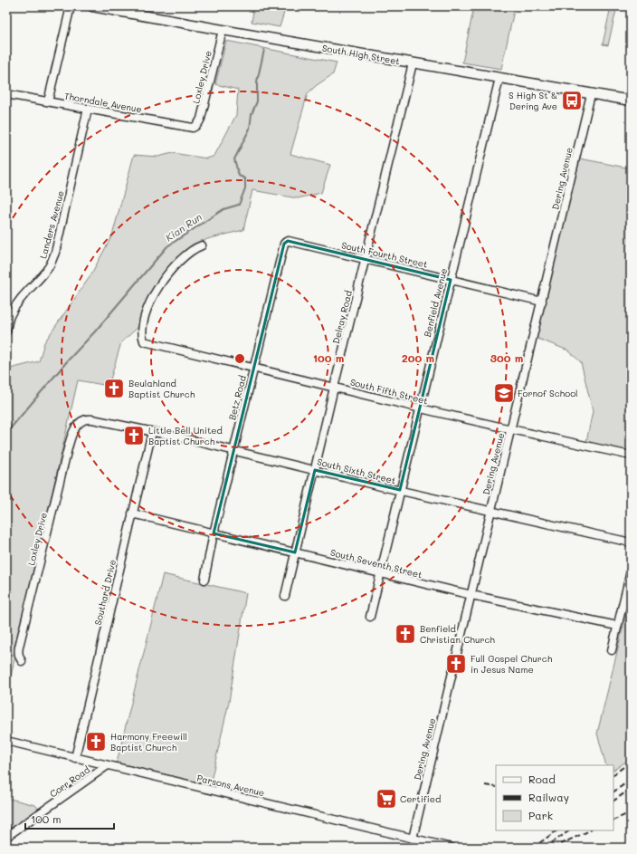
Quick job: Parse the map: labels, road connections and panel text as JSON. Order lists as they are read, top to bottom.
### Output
{
  "streets": {
    "main road": ["South High Street"],
    "street": [
      "Loxley Drive",
      "Thorndale Avenue",
      "Dering Avenue",
      "Landers Avenue",
      "South Fourth Street",
      "Benfield Avenue",
      "Delray Road",
      "South Fifth Street",
      "Betz Road",
      "South Sixth Street",
      "South Seventh Street",
      "Southard Drive",
      "Corr Road",
      "Parsons Avenue"
    ]
  },
  "crossings": [
    ["South High Street", "Loxley Drive"],
    ["South High Street", "Dering Avenue"],
    ["South High Street", "Benfield Avenue"],
    ["South High Street", "Delray Road"],
    ["Loxley Drive", "Thorndale Avenue"],
    ["Loxley Drive", "South Sixth Street"],
    ["Thorndale Avenue", "Landers Avenue"],
    ["Dering Avenue", "South Fourth Street"],
    ["Dering Avenue", "South Fifth Street"],
    ["Dering Avenue", "South Sixth Street"],
    ["Dering Avenue", "South Seventh Street"],
    ["Dering Avenue", "Parsons Avenue"],
    ["South Fourth Street", "Benfield Avenue"],
    ["South Fourth Street", "Delray Road"],
    ["South Fourth Street", "Betz Road"],
    ["Benfield Avenue", "South Fifth Street"],
    ["Benfield Avenue", "South Sixth Street"],
    ["Benfield Avenue", "South Seventh Street"],
    ["Delray Road", "South Fifth Street"],
    ["Delray Road", "South Sixth Street"],
    ["Delray Road", "South Seventh Street"],
    ["South Fifth Street", "Betz Road"],
    ["Betz Road", "South Sixth Street"],
    ["Betz Road", "South Seventh Street"],
    ["South Sixth Street", "Southard Drive"],
    ["South Seventh Street", "Southard Drive"],
    ["Southard Drive", "Parsons Avenue"],
    ["Corr Road", "Parsons Avenue"]
  ],
  "water": ["Kian Run"],
  "places": {
    "bus stop": ["S High St & Dering Ave"],
    "church": [
      "Beulahland Baptist Church",
      "Little Bell United Baptist Church",
      "Benfield Christian Church",
      "Full Gospel Church in Jesus Name",
      "Harmony Freewill Baptist Church"
    ],
    "school or university": ["Fornof School"],
    "supermarket": ["Certified"]
  },
  "legend": ["Road", "Railway", "Park"],
  "scale_bar": "100 m",
  "rings": ["100 m", "200 m", "300 m"]
}
